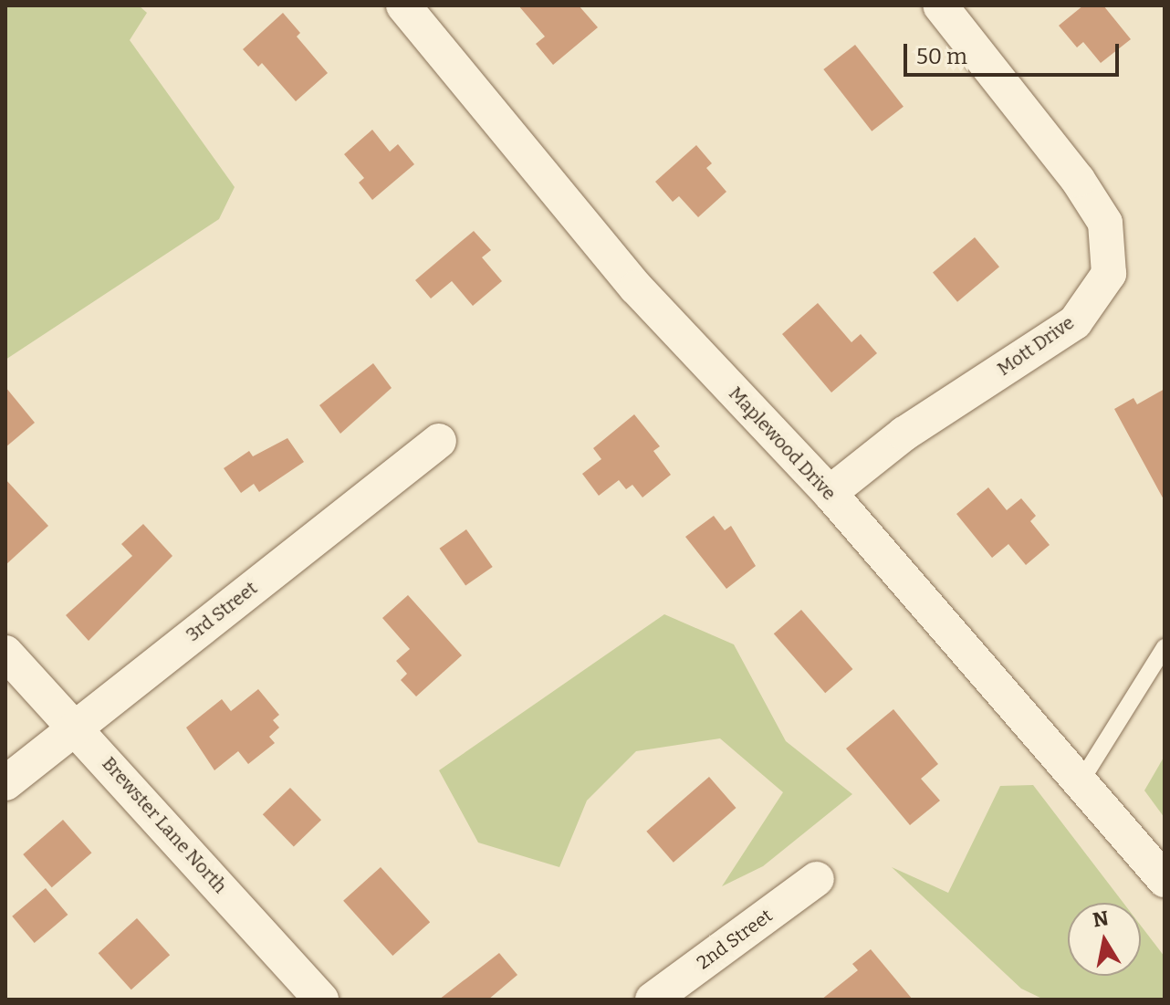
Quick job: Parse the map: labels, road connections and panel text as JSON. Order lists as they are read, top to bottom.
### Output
{
  "streets": {
    "street": [
      "Mott Drive",
      "Maplewood Drive",
      "3rd Street",
      "Brewster Lane North",
      "2nd Street"
    ]
  },
  "crossings": [
    ["Mott Drive", "Maplewood Drive"],
    ["3rd Street", "Brewster Lane North"]
  ],
  "scale_bar": "50 m",
  "north": "top"
}
